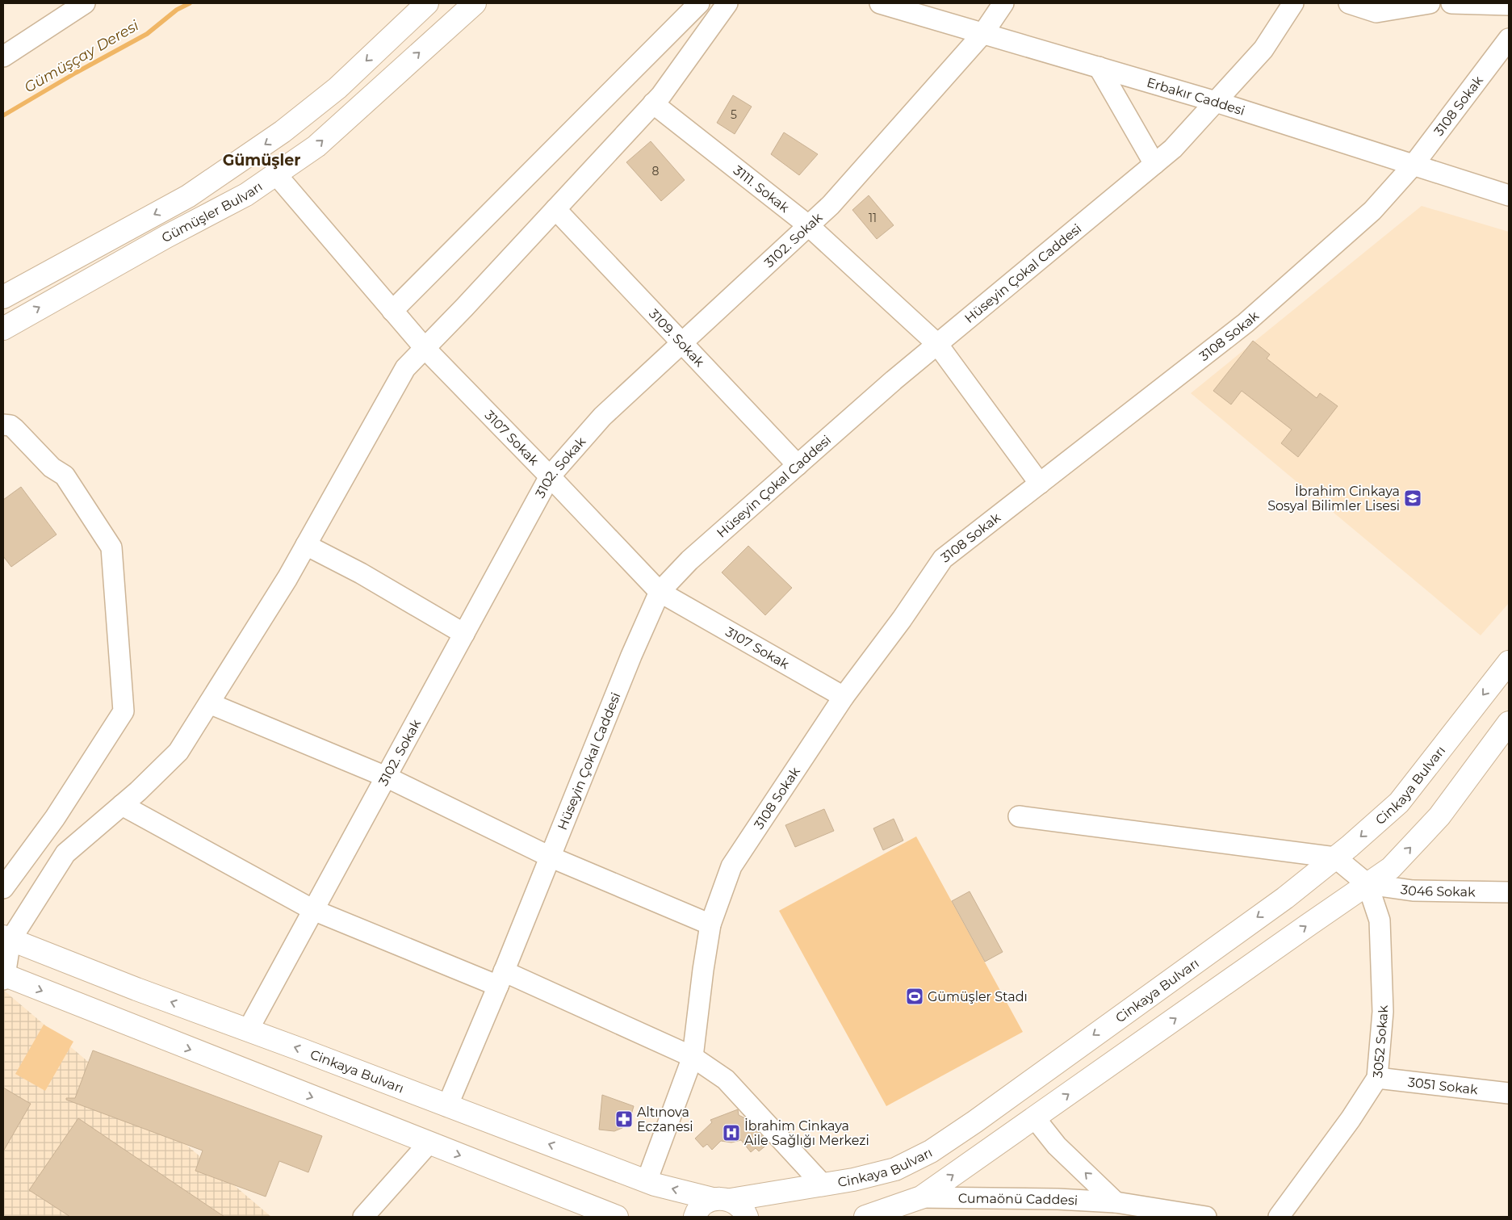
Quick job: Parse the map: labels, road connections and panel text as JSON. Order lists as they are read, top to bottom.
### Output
{
  "streets": {
    "main road": ["Gümüşler Bulvarı", "Cinkaya Bulvarı"],
    "street": [
      "Erbakır Caddesi",
      "3108 Sokak",
      "3111. Sokak",
      "3102. Sokak",
      "Hüseyin Çokal Caddesi",
      "3109. Sokak",
      "3107 Sokak",
      "3046 Sokak",
      "3052 Sokak",
      "3051 Sokak",
      "Cumaönü Caddesi"
    ]
  },
  "crossings": [
    ["Erbakır Caddesi", "3108 Sokak"],
    ["Erbakır Caddesi", "3102. Sokak"],
    ["Erbakır Caddesi", "Hüseyin Çokal Caddesi"],
    ["3108 Sokak", "3111. Sokak"],
    ["3108 Sokak", "3107 Sokak"],
    ["3108 Sokak", "Cinkaya Bulvarı"],
    ["3111. Sokak", "3102. Sokak"],
    ["3111. Sokak", "Hüseyin Çokal Caddesi"],
    ["Gümüşler Bulvarı", "3107 Sokak"],
    ["3102. Sokak", "3109. Sokak"],
    ["3102. Sokak", "3107 Sokak"],
    ["3102. Sokak", "Cinkaya Bulvarı"],
    ["Hüseyin Çokal Caddesi", "3109. Sokak"],
    ["Hüseyin Çokal Caddesi", "3107 Sokak"],
    ["Hüseyin Çokal Caddesi", "Cinkaya Bulvarı"],
    ["3046 Sokak", "3052 Sokak"],
    ["3052 Sokak", "3051 Sokak"]
  ],
  "districts": ["Gümüşler"],
  "water": ["Gümüşçay Deresi"],
  "places": {
    "school or university": ["İbrahim Cinkaya Sosyal Bilimler Lisesi"],
    "sports": ["Gümüşler Stadı"],
    "pharmacy": ["Altınova Eczanesi"],
    "hospital": ["İbrahim Cinkaya Aile Sağlığı Merkezi"]
  },
  "house_numbers": ["5", "8", "11"]
}
